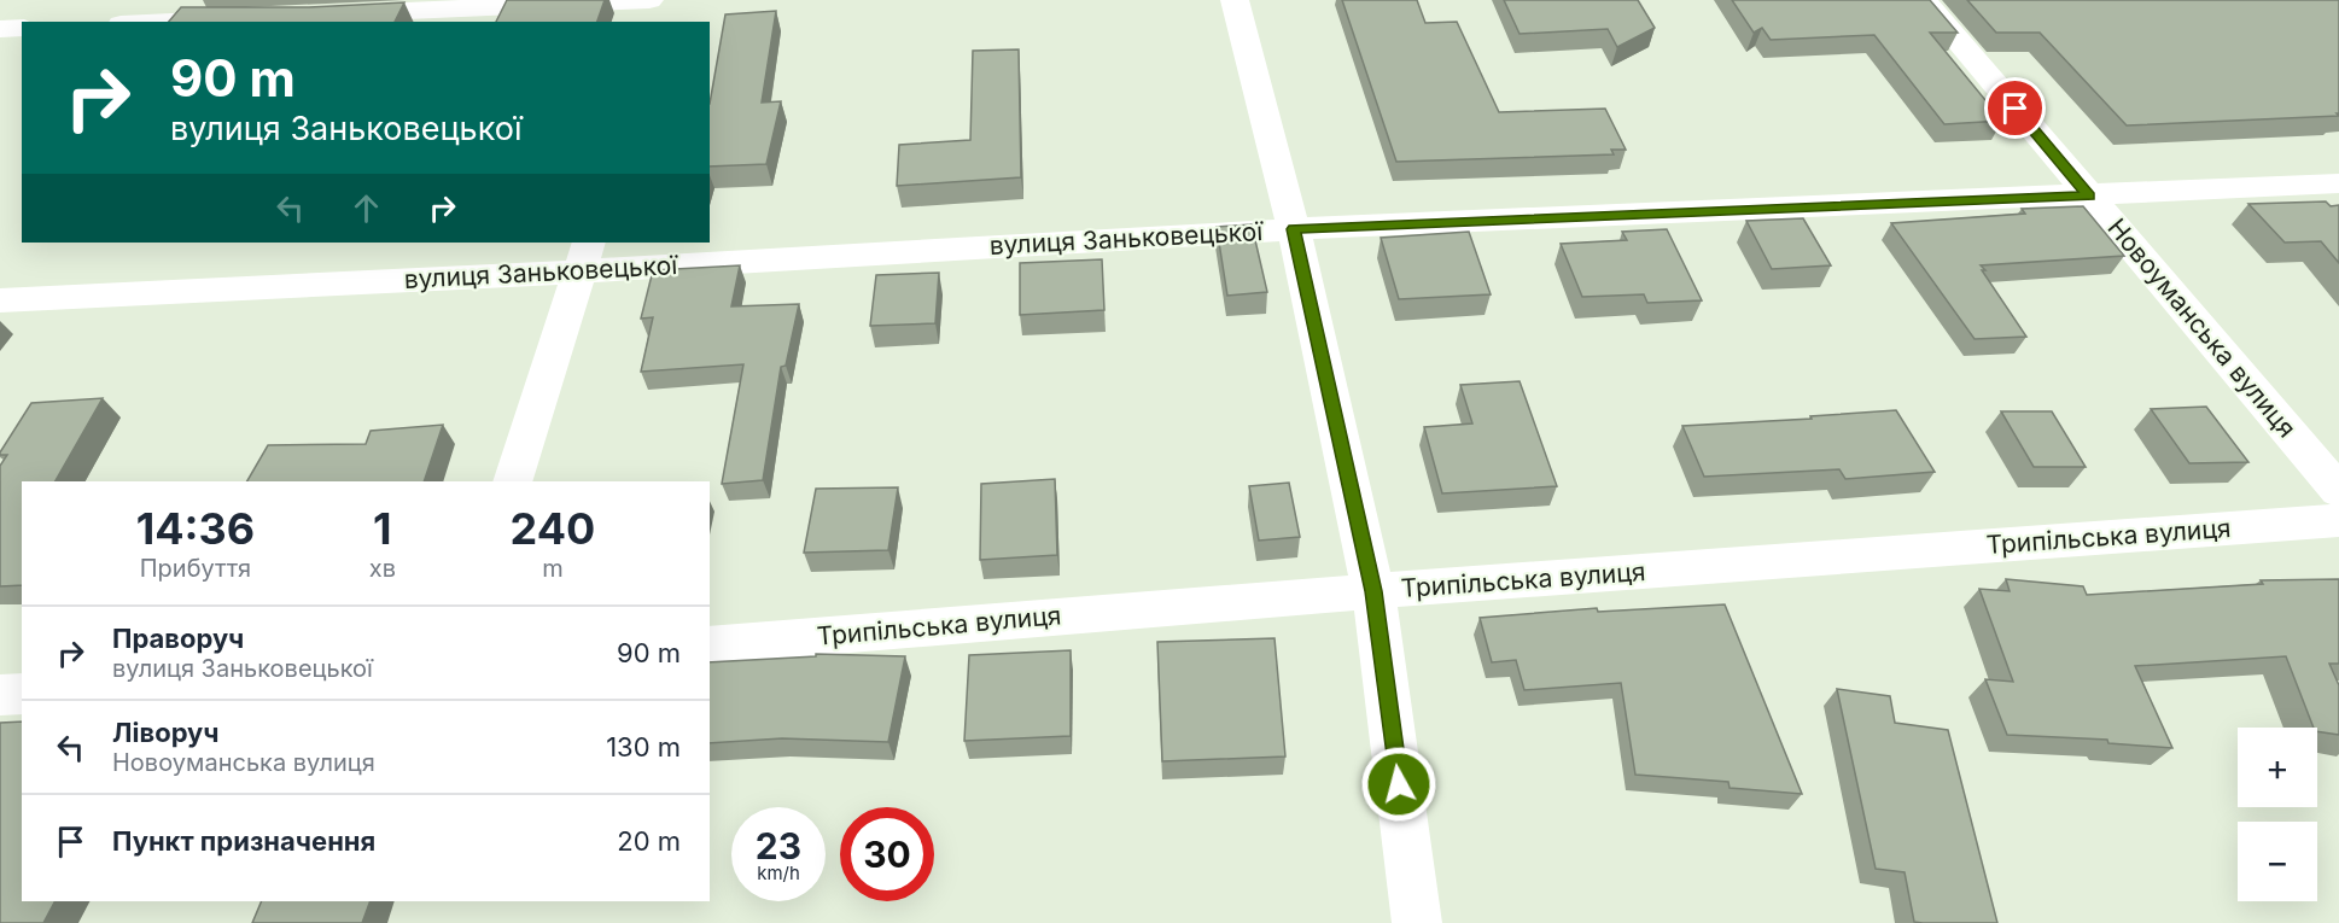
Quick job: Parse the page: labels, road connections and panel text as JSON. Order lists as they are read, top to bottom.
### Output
{
  "streets": {
    "street": ["вулиця Заньковецької", "Новоуманська вулиця", "Трипільська вулиця"]
  },
  "crossings": [
    ["вулиця Заньковецької", "Новоуманська вулиця"]
  ],
  "page": {
    "turn": ["90 m", "вулиця Заньковецької"],
    "eta": [
      "14:36",
      "Прибуття",
      "1",
      "хв",
      "240",
      "m"
    ],
    "list": [
      {
        "name": "Праворуч",
        "note": "вулиця Заньковецької",
        "value": "90 m"
      },
      {
        "name": "Ліворуч",
        "note": "Новоуманська вулиця",
        "value": "130 m"
      },
      {
        "name": "Пункт призначення",
        "value": "20 m"
      }
    ],
    "map_buttons": ["+", "−"],
    "speed": "23 km/h",
    "limit": "30"
  }
}
